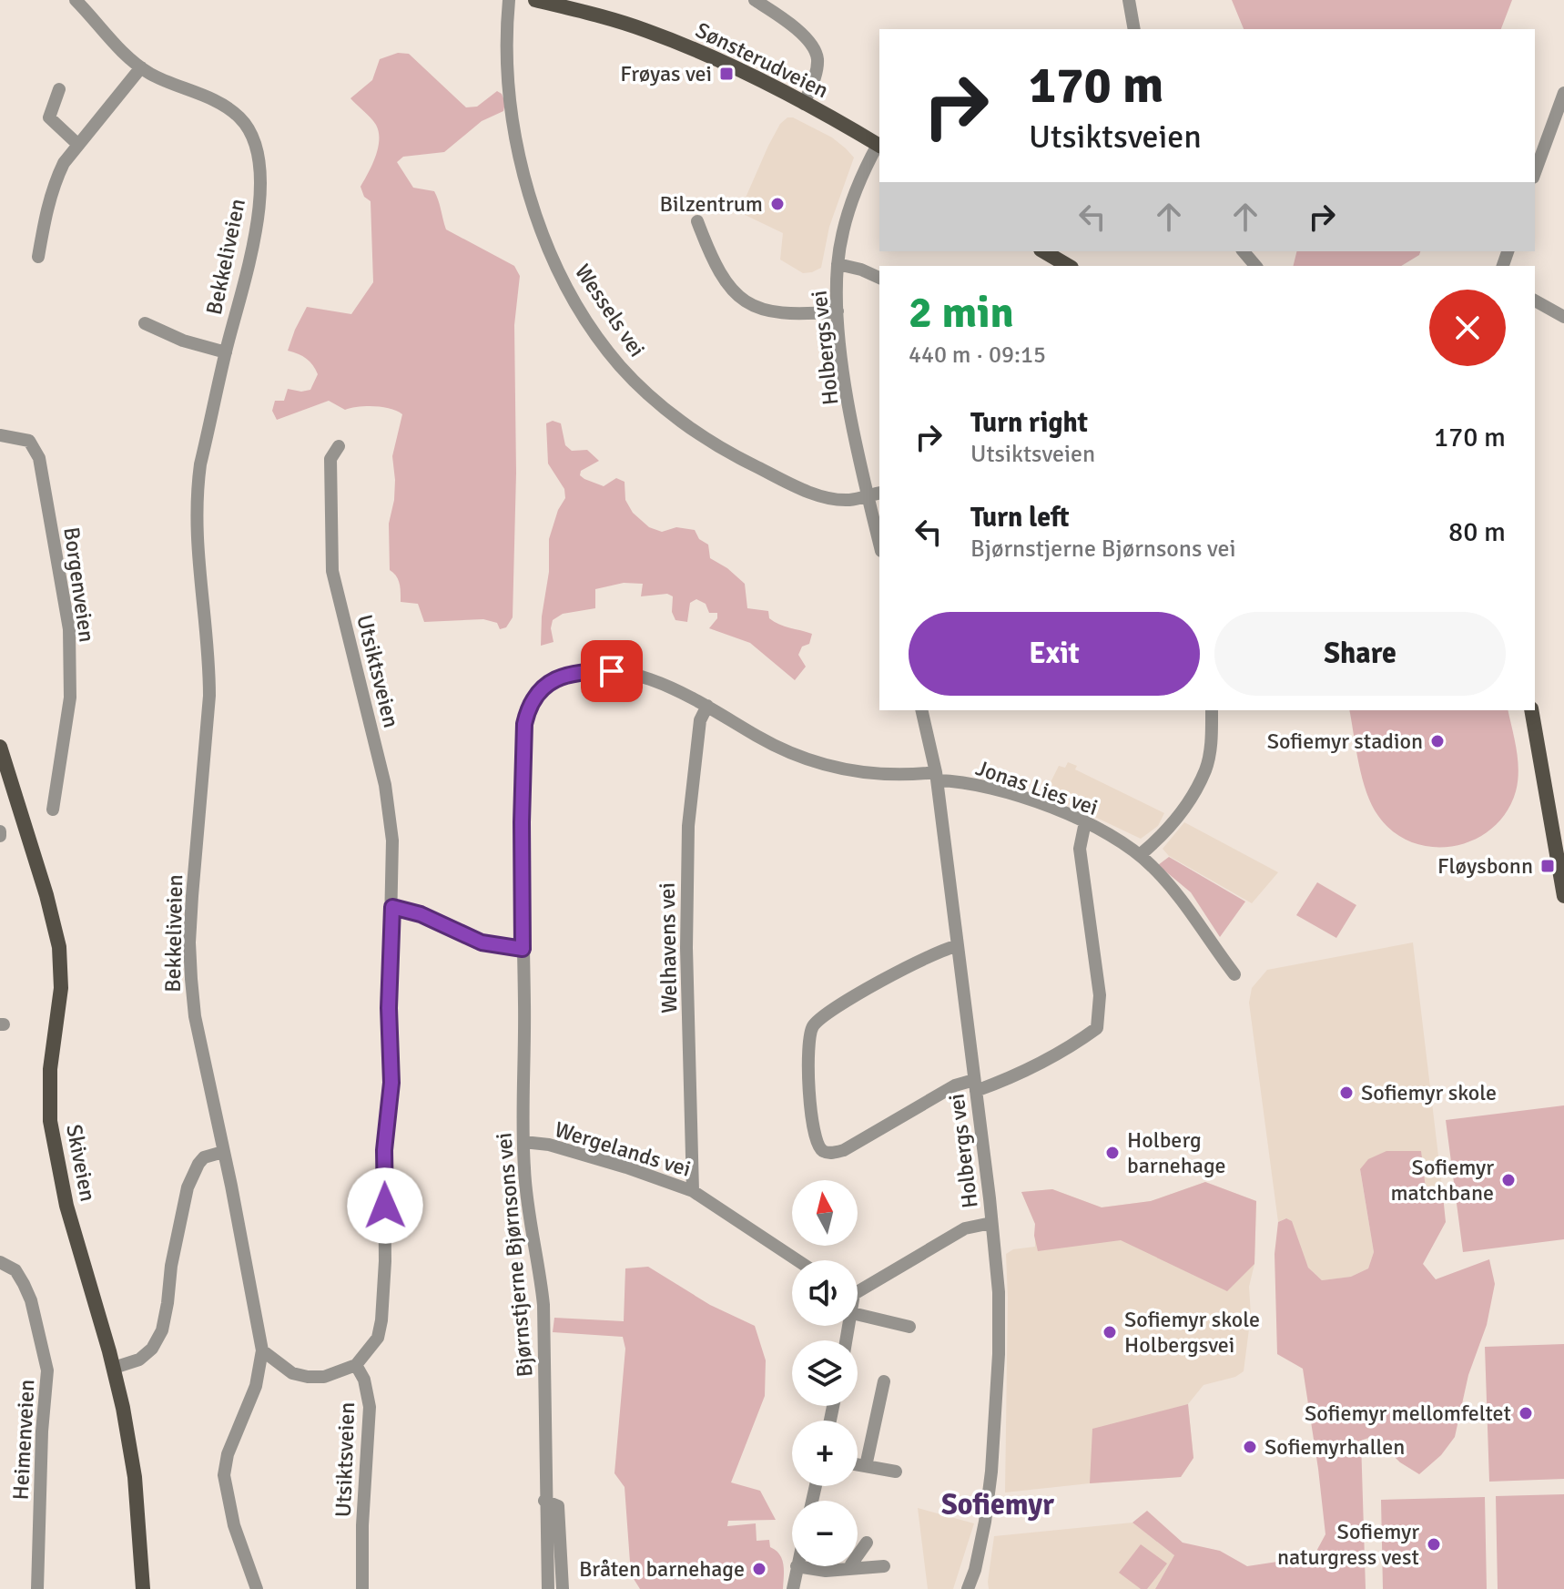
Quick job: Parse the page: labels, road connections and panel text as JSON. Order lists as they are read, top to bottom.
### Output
{
  "streets": {
    "main road": ["Sønsterudveien", "Skiveien"],
    "street": [
      "Bekkeliveien",
      "Wessels vei",
      "Holbergs vei",
      "Borgenveien",
      "Utsiktsveien",
      "Jonas Lies vei",
      "Welhavens vei",
      "Wergelands vei",
      "Bjørnstjerne Bjørnsons vei",
      "Heimenveien"
    ]
  },
  "crossings": [
    ["Sønsterudveien", "Holbergs vei"],
    ["Wessels vei", "Holbergs vei"],
    ["Holbergs vei", "Jonas Lies vei"],
    ["Holbergs vei", "Bjørnstjerne Bjørnsons vei"],
    ["Jonas Lies vei", "Bjørnstjerne Bjørnsons vei"],
    ["Welhavens vei", "Wergelands vei"],
    ["Welhavens vei", "Bjørnstjerne Bjørnsons vei"],
    ["Wergelands vei", "Bjørnstjerne Bjørnsons vei"]
  ],
  "districts": ["Sofiemyr"],
  "places": {
    "transit": ["Frøyas vei", "Fløysbonn"],
    "other": [
      "Bilzentrum",
      "Sofiemyr stadion",
      "Sofiemyr skole",
      "Holberg barnehage",
      "Sofiemyr matchbane",
      "Sofiemyr skole Holbergsvei",
      "Sofiemyr mellomfeltet",
      "Sofiemyrhallen",
      "Sofiemyr naturgress vest",
      "Bråten barnehage"
    ]
  },
  "north": "top",
  "page": {
    "turn": ["170 m", "Utsiktsveien"],
    "heading": ["2 min", "440 m · 09:15"],
    "list": [
      {
        "name": "Turn right",
        "note": "Utsiktsveien",
        "value": "170 m"
      },
      {
        "name": "Turn left",
        "note": "Bjørnstjerne Bjørnsons vei",
        "value": "80 m"
      }
    ],
    "buttons": ["Exit", "Share"],
    "map_buttons": ["+", "−"]
  }
}
